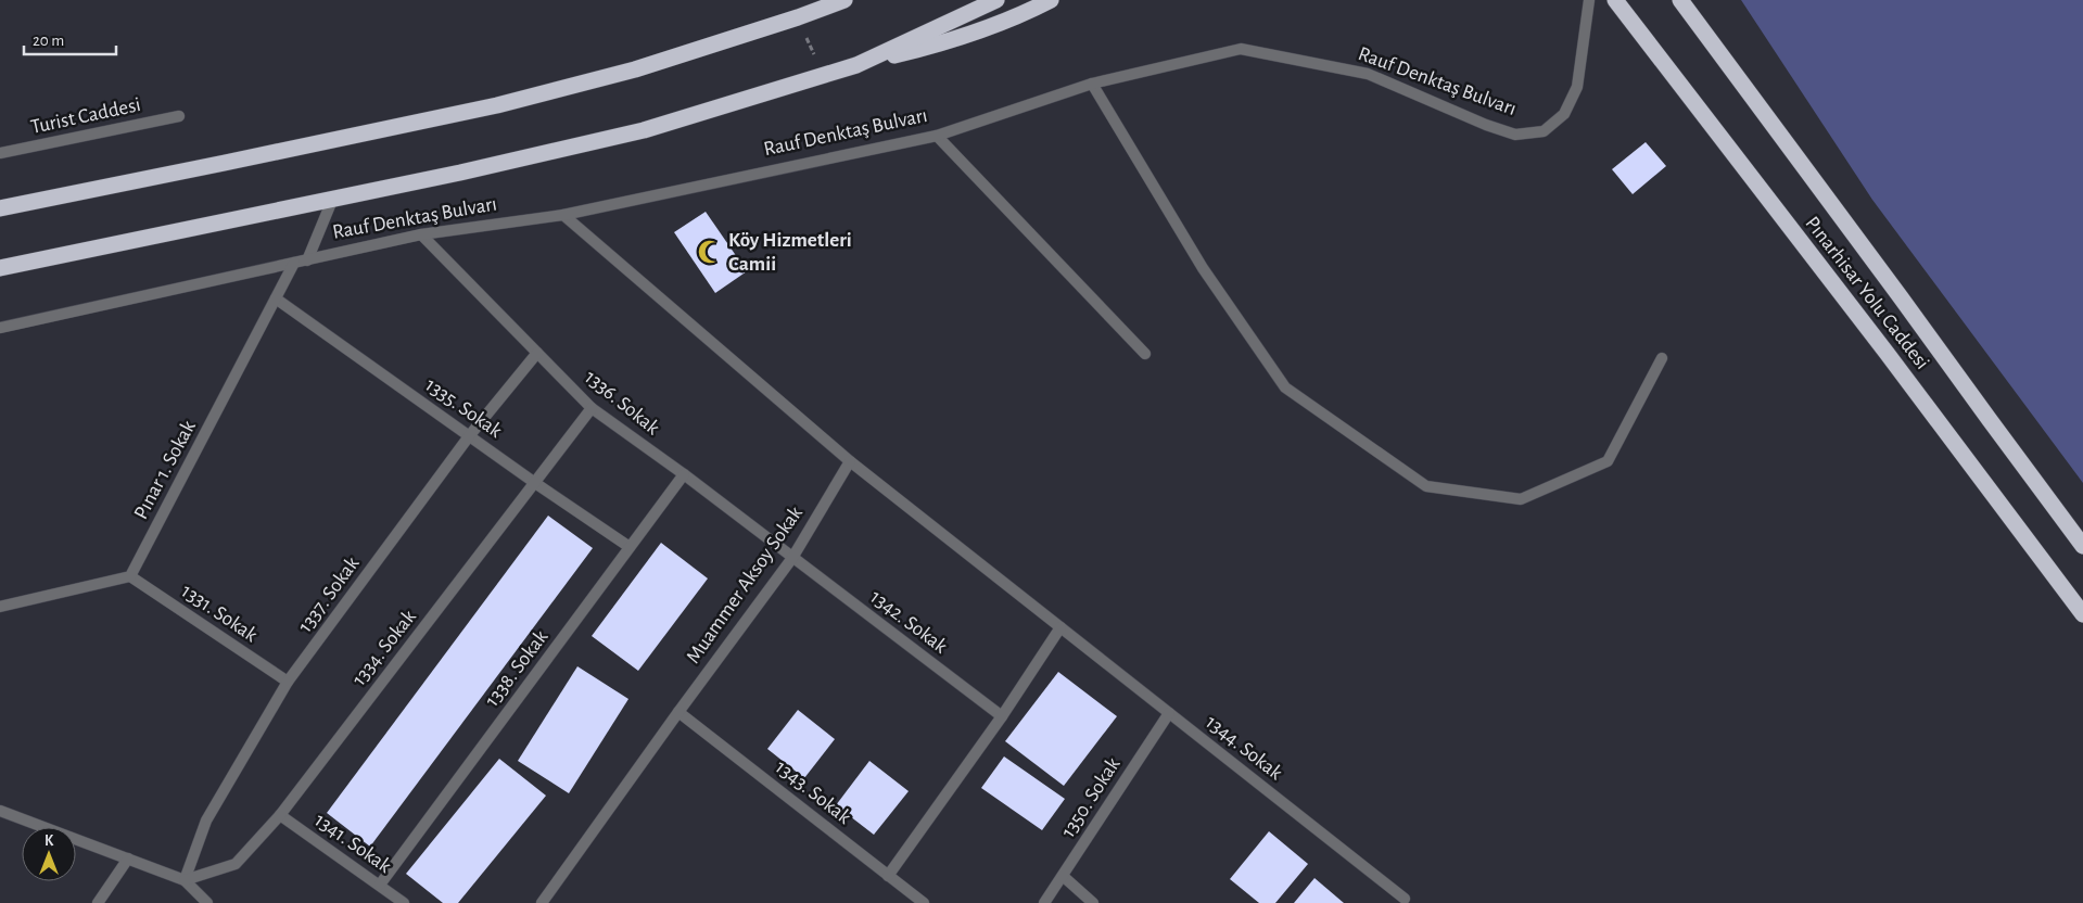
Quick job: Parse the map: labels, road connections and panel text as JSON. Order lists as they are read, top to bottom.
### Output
{
  "streets": {
    "highway": ["Rauf Denktaş Bulvarı", "Pınarhisar Yolu Caddesi"],
    "street": [
      "Turist Caddesi",
      "1336. Sokak",
      "1335. Sokak",
      "Pınar 1. Sokak",
      "Muammer Aksoy Sokak",
      "1337. Sokak",
      "1331. Sokak",
      "1342. Sokak",
      "1334. Sokak",
      "1338. Sokak",
      "1344. Sokak",
      "1343. Sokak",
      "1350. Sokak",
      "1341. Sokak"
    ]
  },
  "crossings": [
    ["Rauf Denktaş Bulvarı", "1336. Sokak"],
    ["Rauf Denktaş Bulvarı", "Pınar 1. Sokak"],
    ["1336. Sokak", "Muammer Aksoy Sokak"],
    ["1336. Sokak", "1337. Sokak"],
    ["1336. Sokak", "1342. Sokak"],
    ["1336. Sokak", "1334. Sokak"],
    ["1336. Sokak", "1338. Sokak"],
    ["1335. Sokak", "Pınar 1. Sokak"],
    ["1335. Sokak", "1337. Sokak"],
    ["1335. Sokak", "1334. Sokak"],
    ["1335. Sokak", "1338. Sokak"],
    ["Pınar 1. Sokak", "1331. Sokak"],
    ["Muammer Aksoy Sokak", "1342. Sokak"],
    ["Muammer Aksoy Sokak", "1344. Sokak"],
    ["Muammer Aksoy Sokak", "1343. Sokak"],
    ["1337. Sokak", "1331. Sokak"],
    ["1337. Sokak", "1334. Sokak"],
    ["1334. Sokak", "1341. Sokak"],
    ["1338. Sokak", "1341. Sokak"],
    ["1344. Sokak", "1350. Sokak"]
  ],
  "places": {
    "mosque": ["Köy Hizmetleri Camii"]
  },
  "scale_bar": "20 m",
  "north": "top"
}
